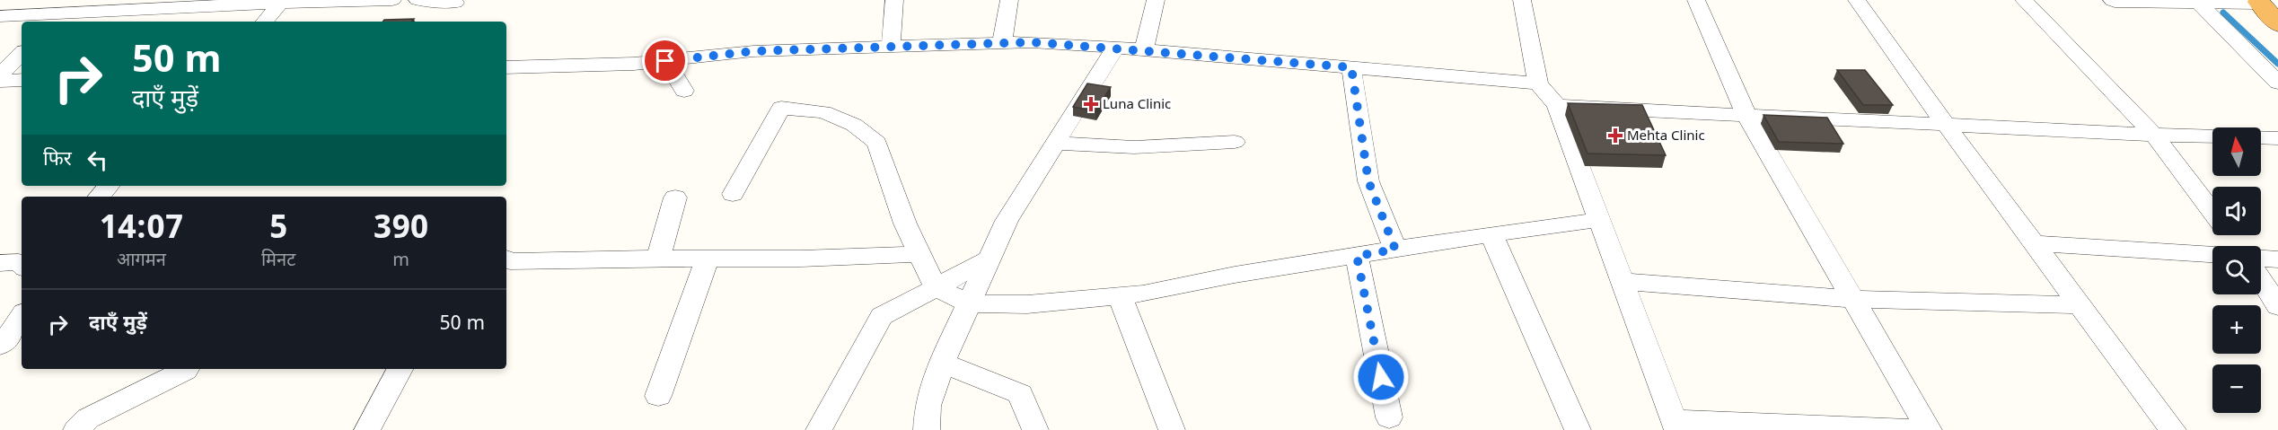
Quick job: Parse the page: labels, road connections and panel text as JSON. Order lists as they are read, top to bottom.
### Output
{
  "places": {
    "health": ["Luna Clinic", "Mehta Clinic"]
  },
  "north": "top",
  "page": {
    "turn": ["50 m", "दाएँ मुड़ें"],
    "map_buttons": ["+", "−"],
    "then": "फिर",
    "eta": [
      "14:07",
      "आगमन",
      "5",
      "मिनट",
      "390",
      "m"
    ],
    "list": [
      {
        "name": "दाएँ मुड़ें",
        "value": "50 m"
      }
    ]
  }
}
